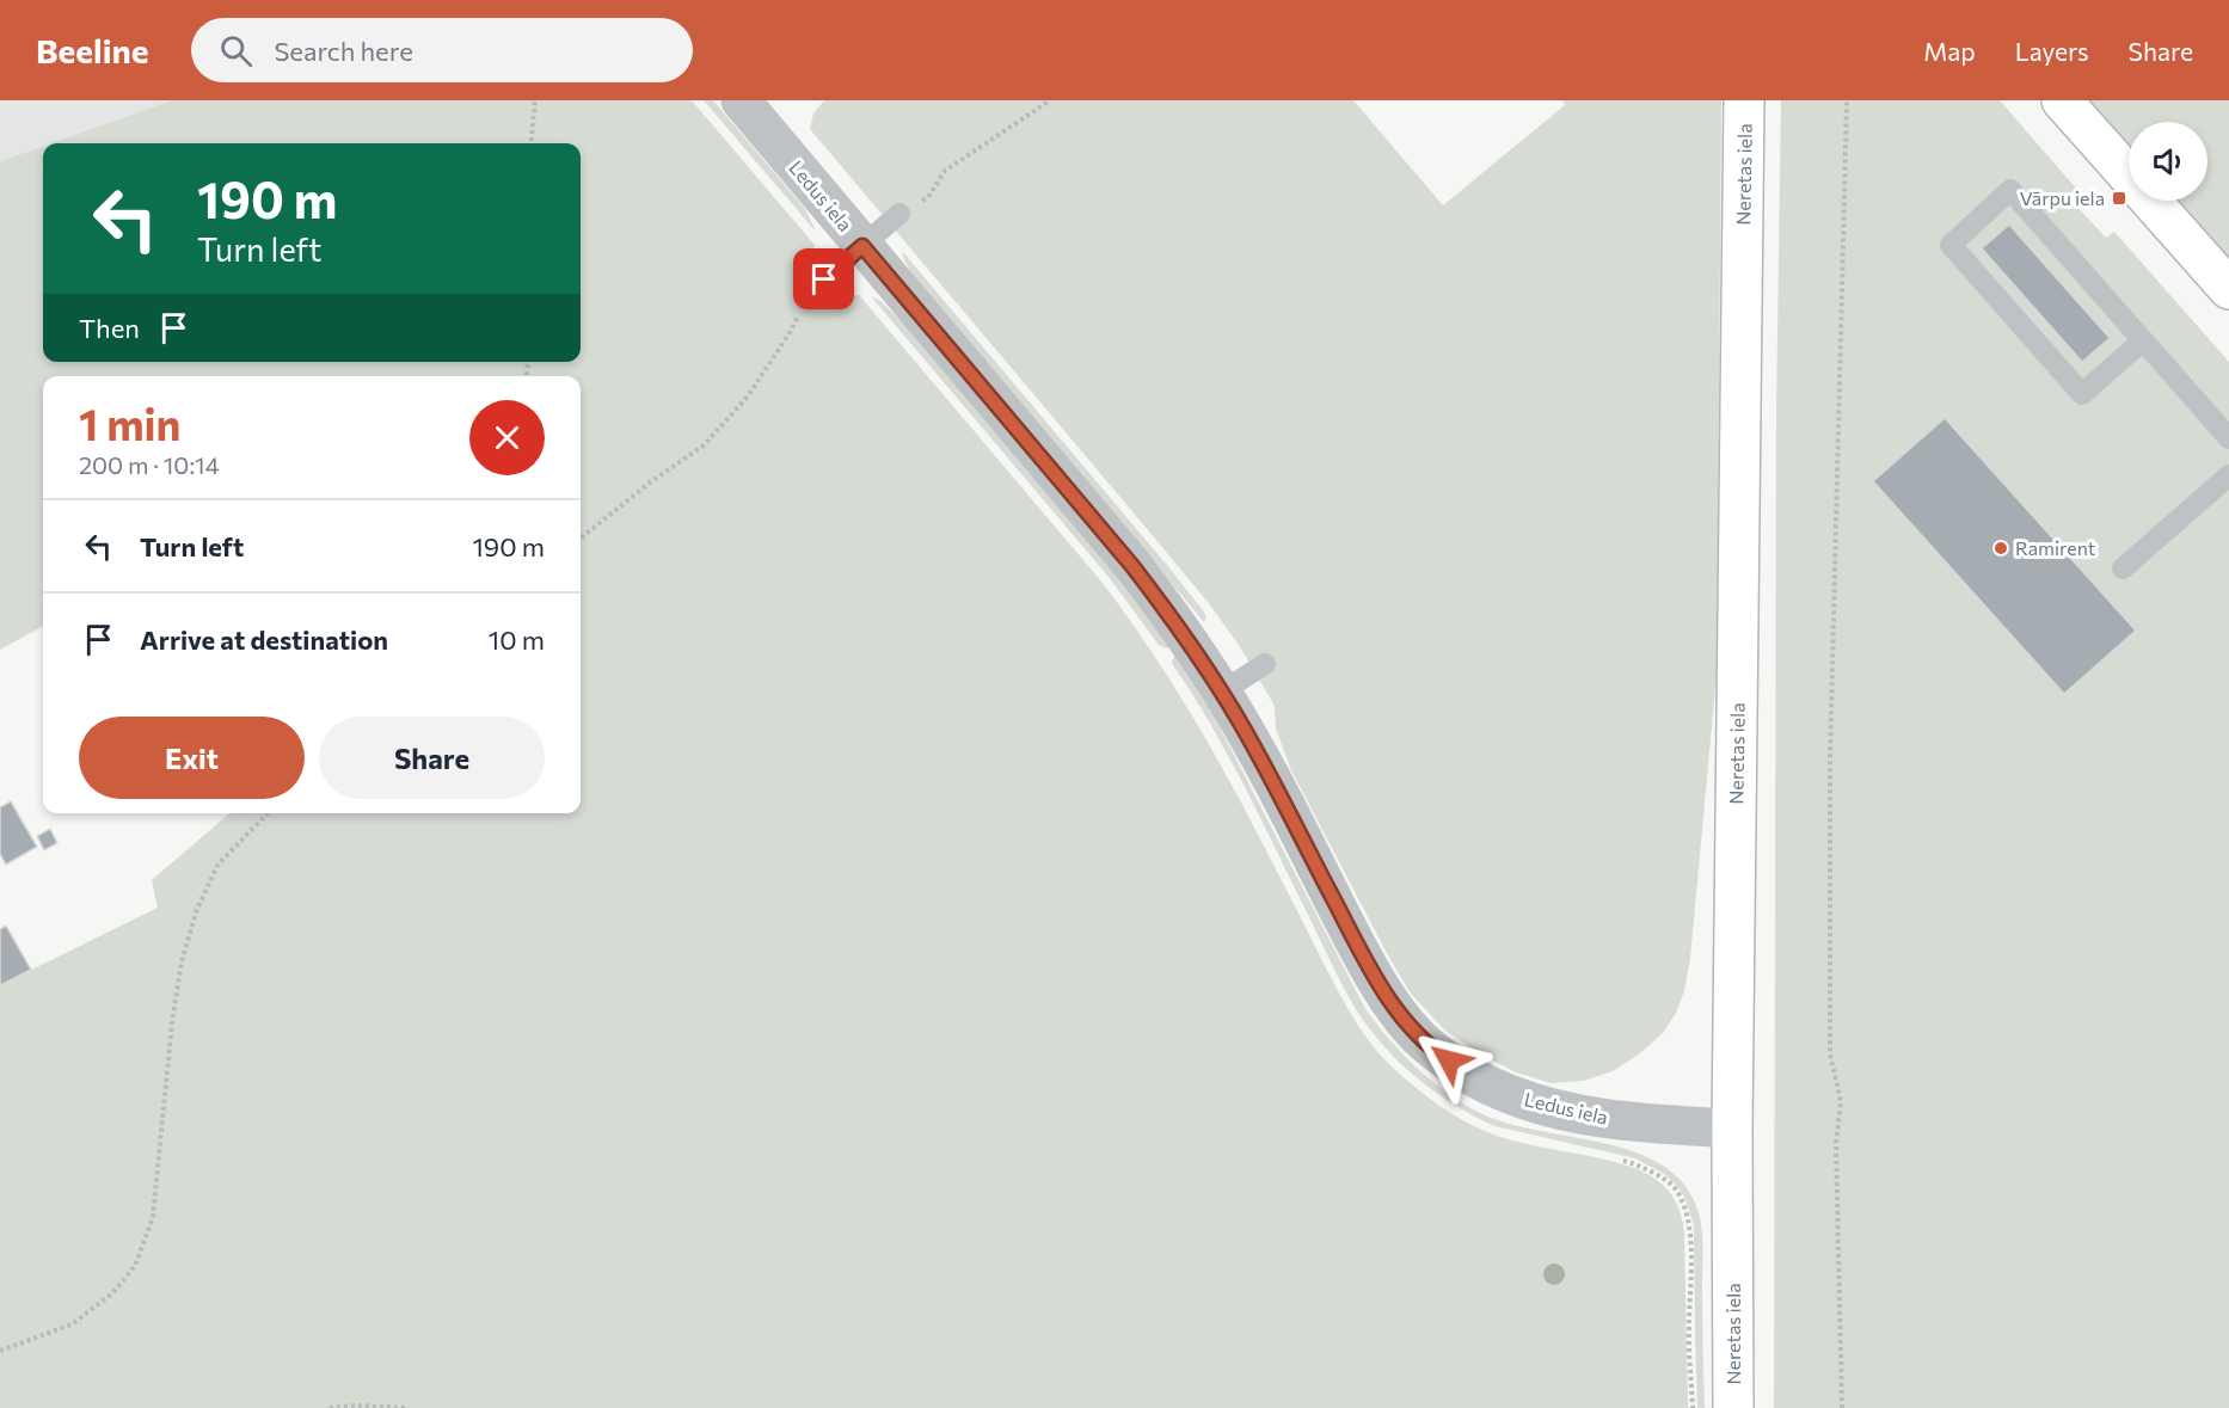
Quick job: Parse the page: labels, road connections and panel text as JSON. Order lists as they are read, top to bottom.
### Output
{
  "streets": {
    "main road": ["Neretas iela"],
    "street": ["Ledus iela"]
  },
  "crossings": [
    ["Neretas iela", "Ledus iela"]
  ],
  "places": {
    "transit": ["Vārpu iela"],
    "other": ["Ramirent"]
  },
  "page": {
    "header": "Beeline",
    "search": "Search here",
    "nav": ["Map", "Layers", "Share"],
    "turn": ["190 m", "Turn left"],
    "then": "Then",
    "heading": ["1 min", "200 m · 10:14"],
    "list": [
      {
        "name": "Turn left",
        "value": "190 m"
      },
      {
        "name": "Arrive at destination",
        "value": "10 m"
      }
    ],
    "buttons": ["Exit", "Share"]
  }
}
